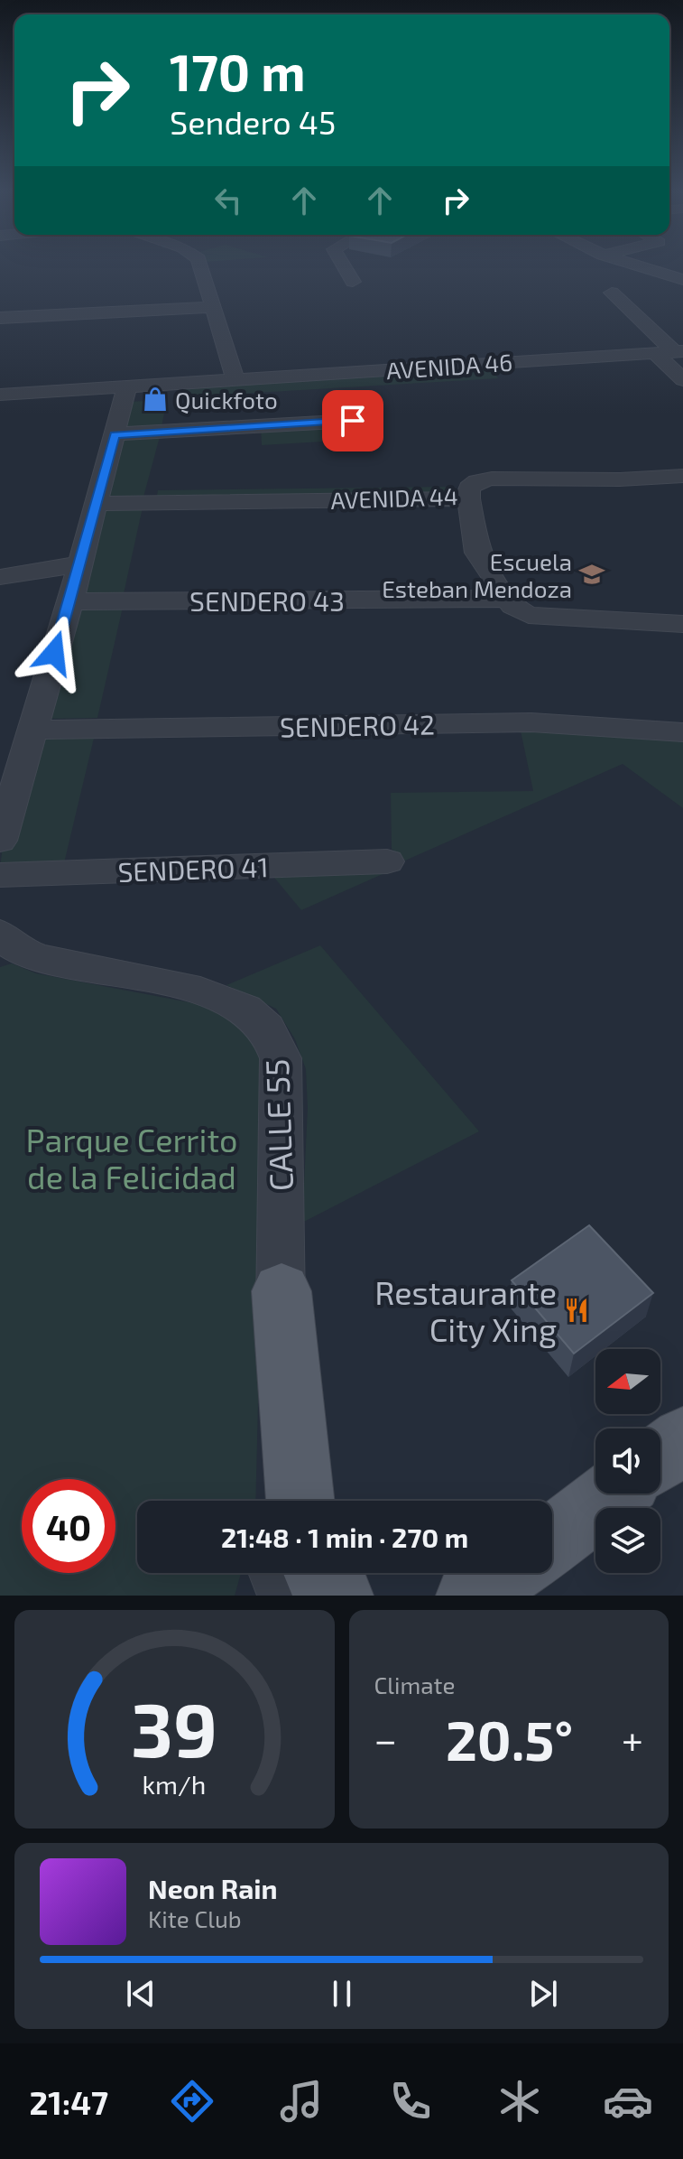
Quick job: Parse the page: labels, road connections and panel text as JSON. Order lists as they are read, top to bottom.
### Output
{
  "streets": {
    "street": [
      "AVENIDA 46",
      "AVENIDA 44",
      "SENDERO 43",
      "SENDERO 42",
      "SENDERO 41",
      "CALLE 55"
    ]
  },
  "parks": ["Parque Cerrito de la Felicidad"],
  "places": {
    "shop": ["Quickfoto"],
    "school or university": ["Escuela Esteban Mendoza"],
    "restaurant": ["Restaurante City Xing"]
  },
  "north": "left",
  "page": {
    "turn": ["170 m", "Sendero 45"],
    "limit": "40",
    "trip": "21:48 · 1 min · 270 m",
    "tile": "Climate",
    "heat": ["−", "20.5°", "+"],
    "song": ["Neon Rain", "Kite Club"],
    "tabs": "21:47",
    "gauge": ["39", "km/h"]
  }
}
